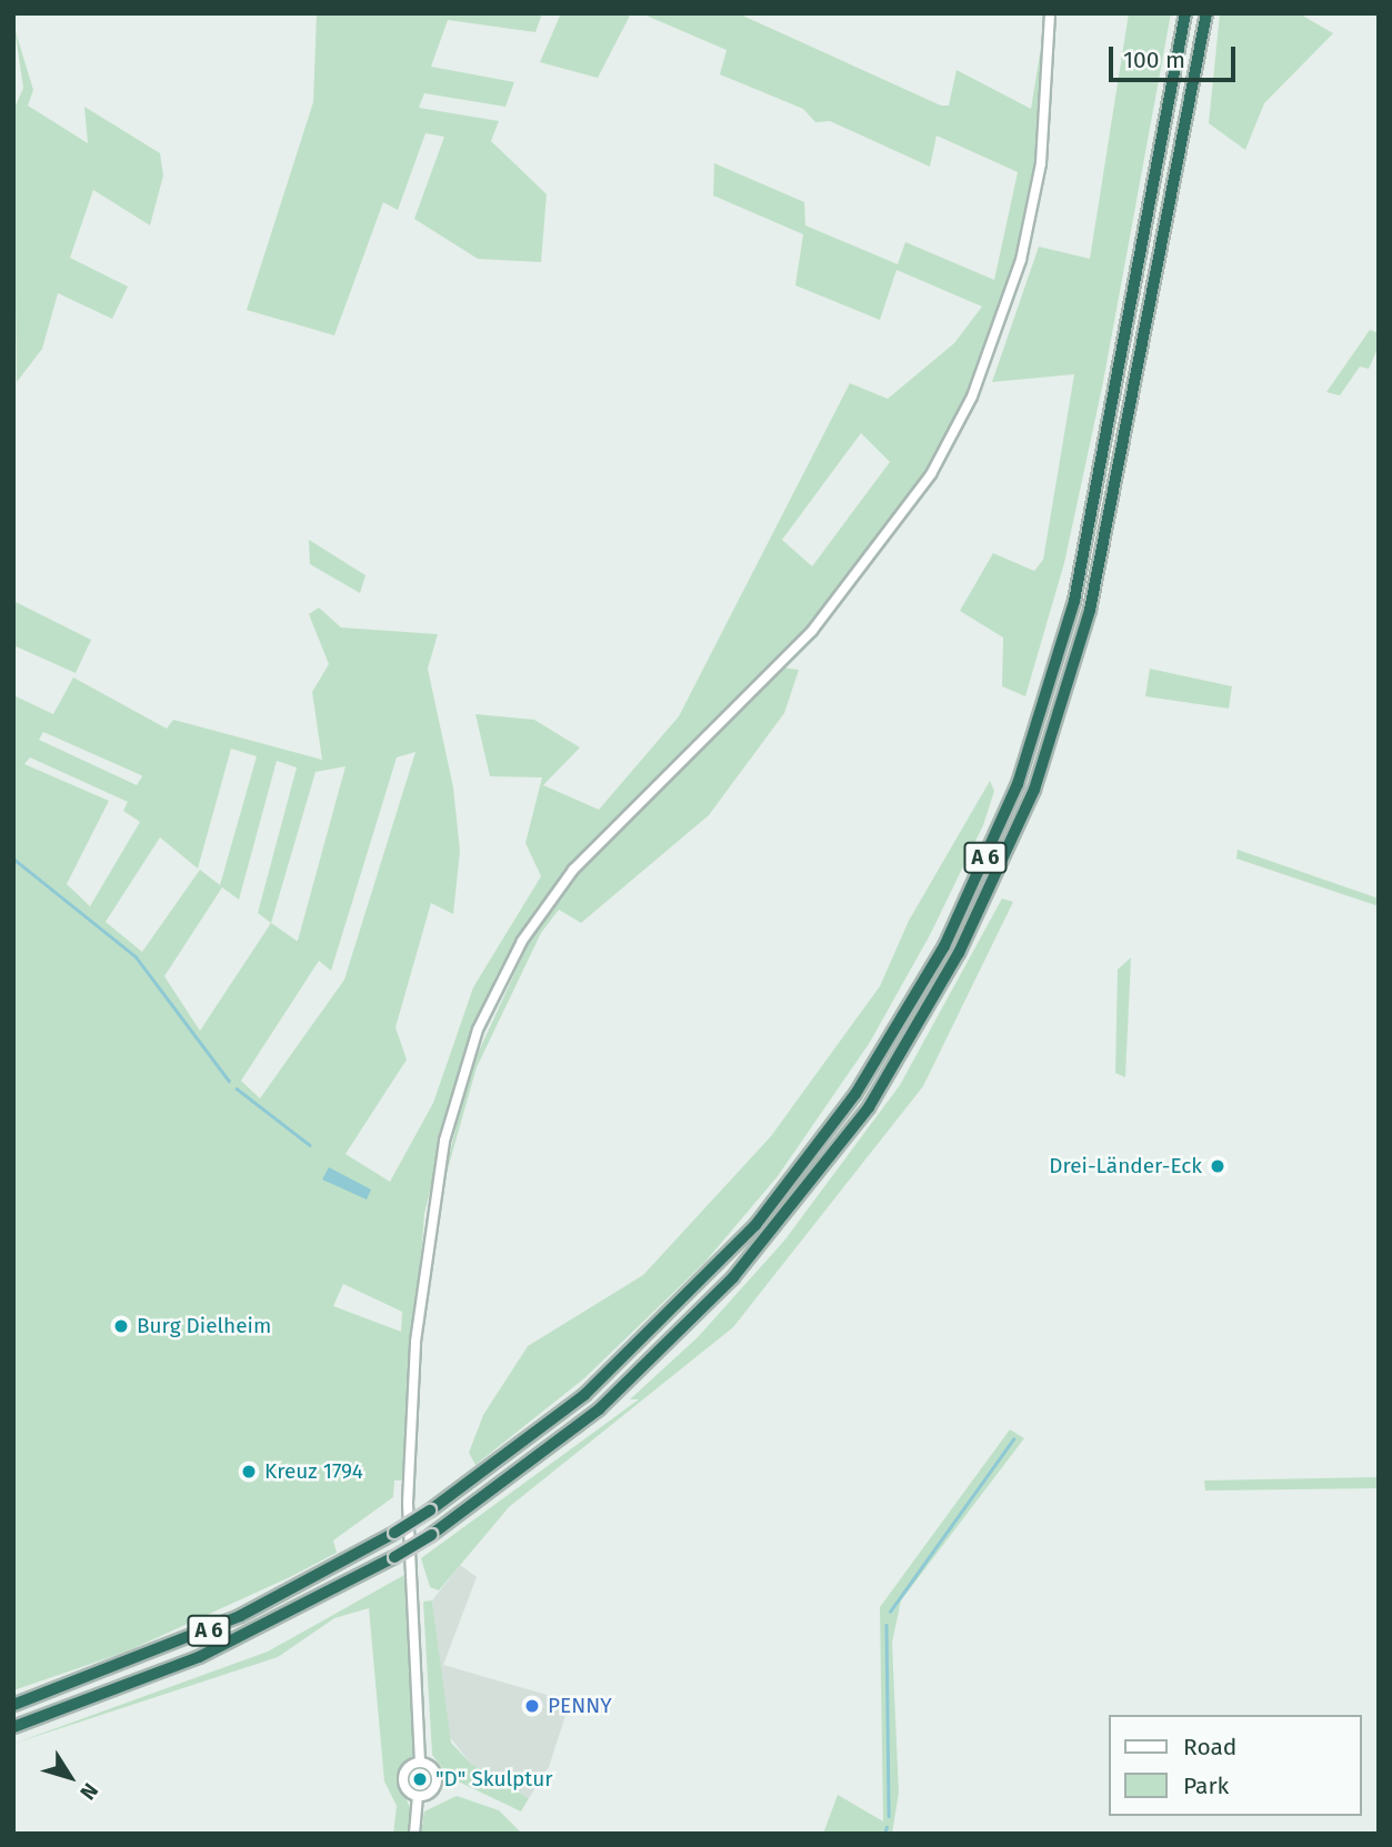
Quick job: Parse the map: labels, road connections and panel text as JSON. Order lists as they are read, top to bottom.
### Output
{
  "streets": {
    "highway": ["A 6"]
  },
  "places": [
    "Drei-Länder-Eck",
    "Burg Dielheim",
    "Kreuz 1794",
    "PENNY",
    "\"D\" Skulptur"
  ],
  "legend": ["Road", "Park"],
  "scale_bar": "100 m",
  "north": "bottom right"
}
